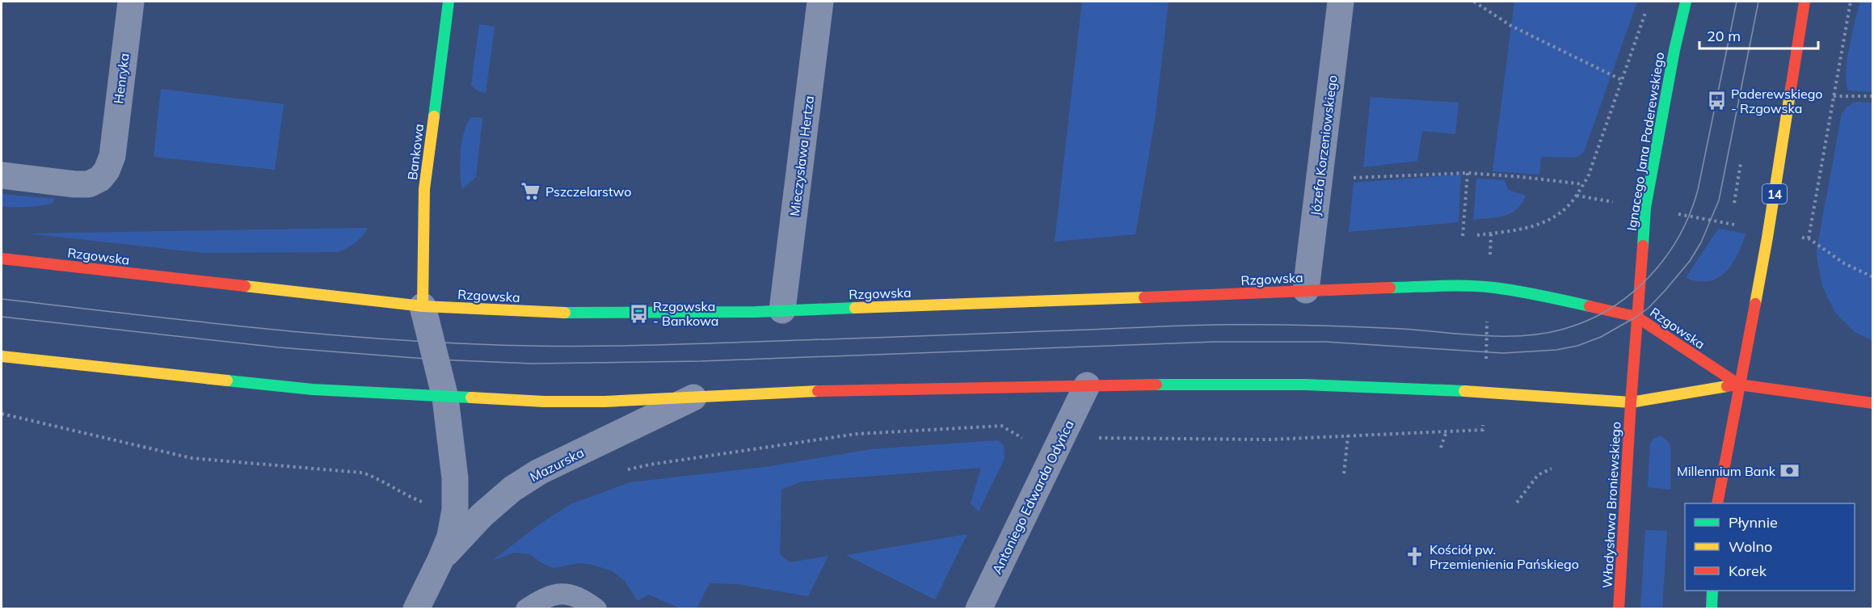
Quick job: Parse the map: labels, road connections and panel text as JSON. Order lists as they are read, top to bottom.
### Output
{
  "streets": {
    "main road": [
      "Ignacego Jana Paderewskiego",
      "Bankowa",
      "14",
      "Rzgowska",
      "Władysława Broniewskiego"
    ],
    "street": [
      "Henryka",
      "Józefa Korzeniowskiego",
      "Mieczysława Hertza",
      "Mazurska",
      "Antoniego Edwarda Odyńca"
    ]
  },
  "crossings": [
    ["Ignacego Jana Paderewskiego", "Rzgowska"],
    ["Ignacego Jana Paderewskiego", "Władysława Broniewskiego"],
    ["Józefa Korzeniowskiego", "Rzgowska"],
    ["Bankowa", "Rzgowska"],
    ["Bankowa", "Mazurska"],
    ["Mieczysława Hertza", "Rzgowska"],
    ["14", "Rzgowska"],
    ["Rzgowska", "Mazurska"],
    ["Rzgowska", "Antoniego Edwarda Odyńca"],
    ["Rzgowska", "Władysława Broniewskiego"]
  ],
  "places": {
    "bus stop": ["Paderewskiego - Rzgowska", "Rzgowska - Bankowa"],
    "supermarket": ["Pszczelarstwo"],
    "bank": ["Millennium Bank"],
    "church": ["Kościół pw. Przemienienia Pańskiego"]
  },
  "legend": ["Płynnie", "Wolno", "Korek"],
  "scale_bar": "20 m"
}
